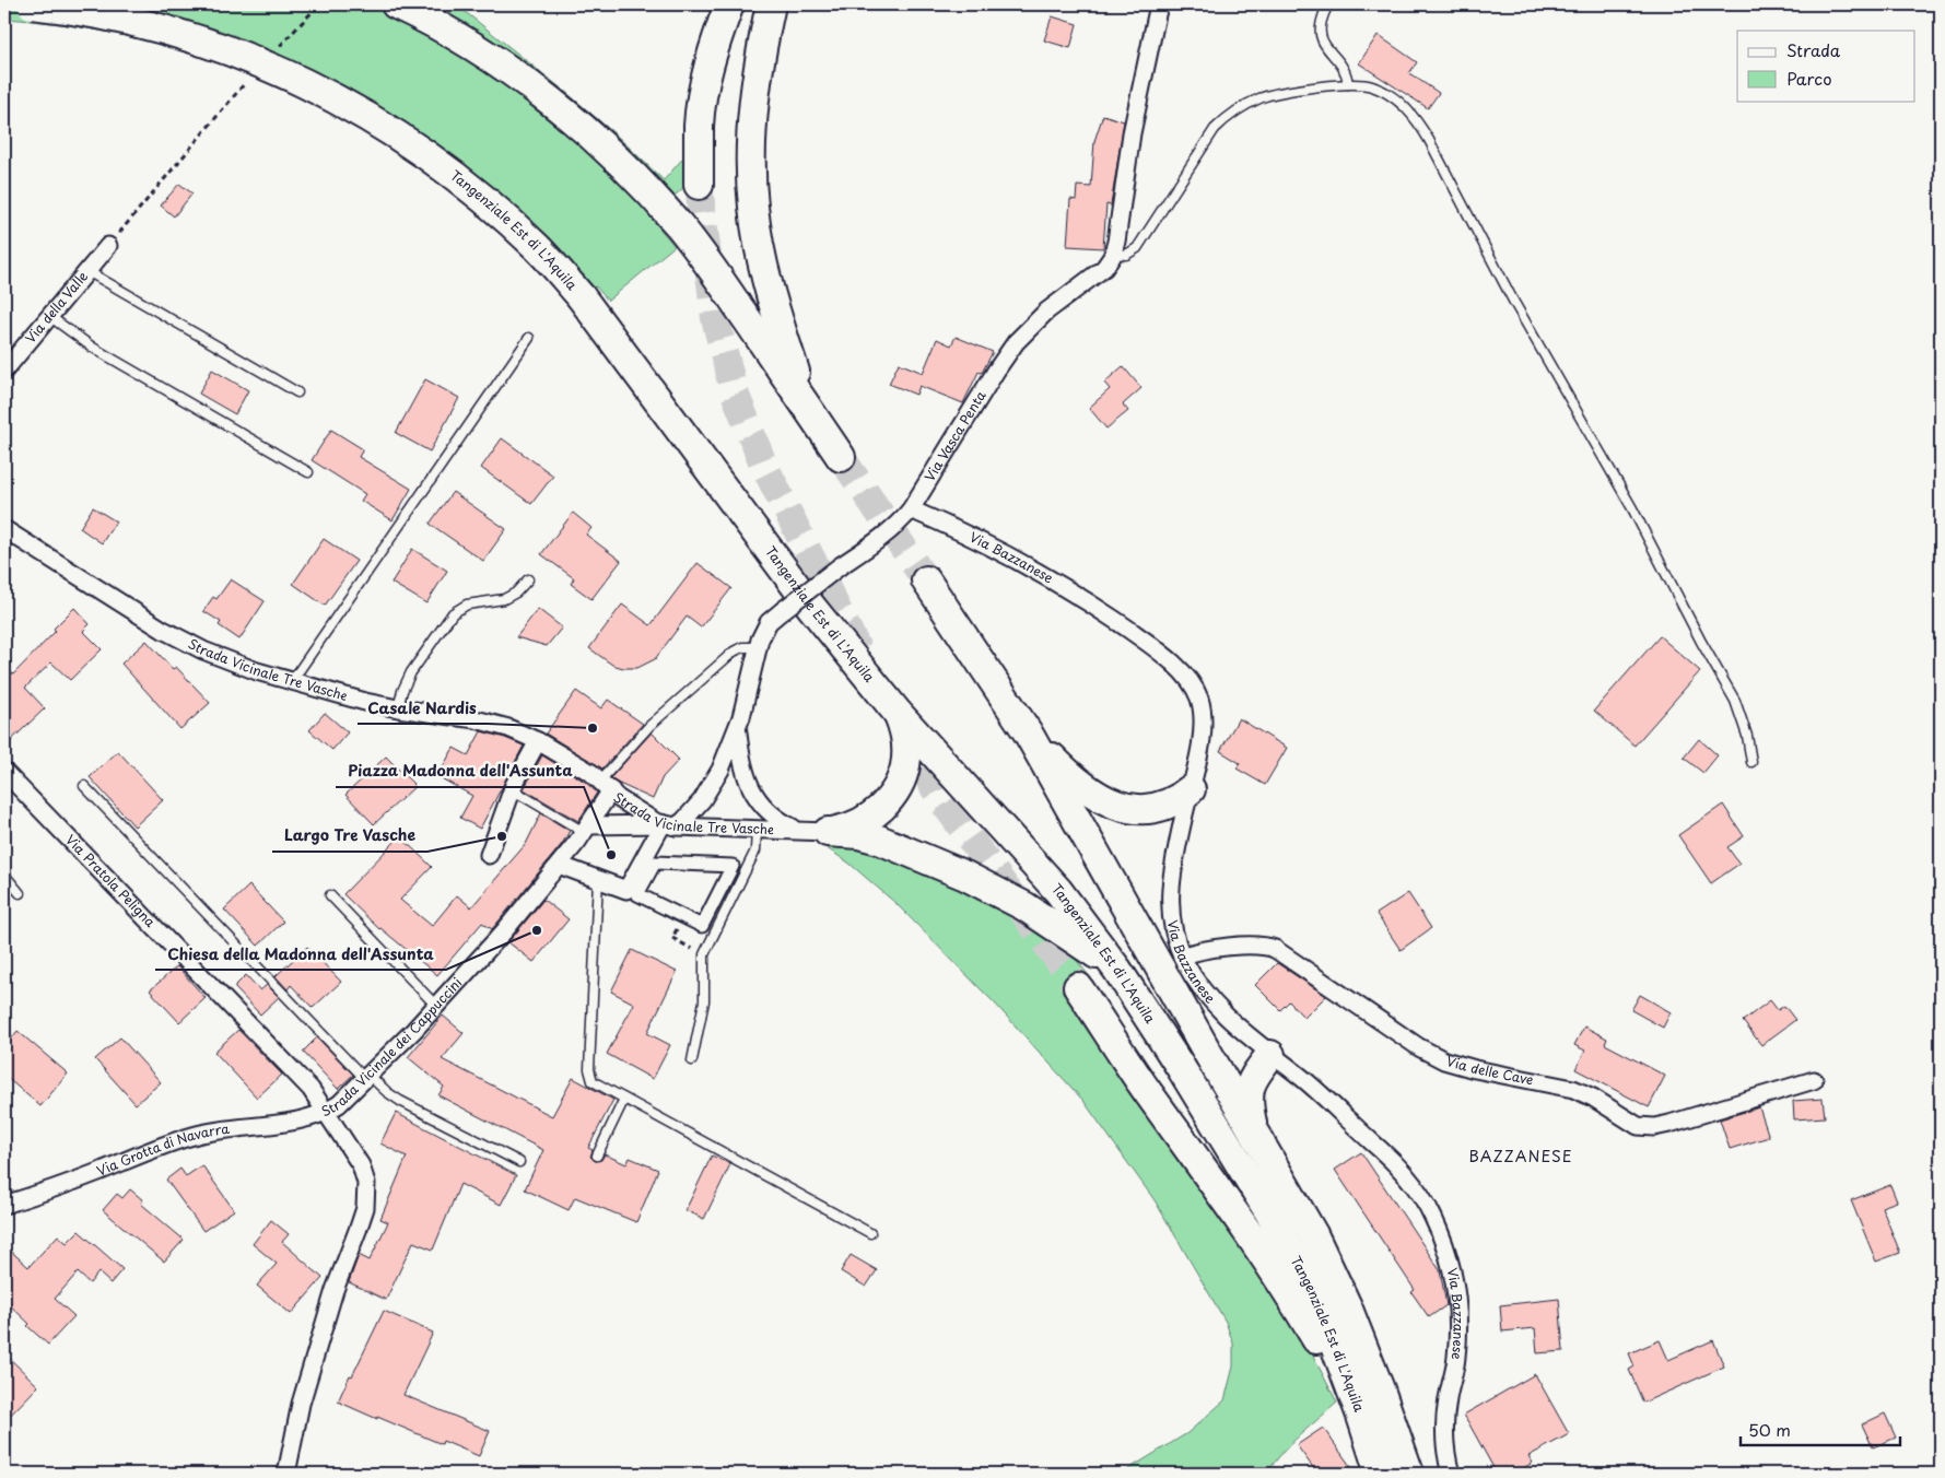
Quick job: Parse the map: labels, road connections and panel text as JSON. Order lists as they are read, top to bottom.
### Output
{
  "streets": {
    "highway": ["Tangenziale Est di L'Aquila"],
    "street": [
      "Via della Valle",
      "Via Vasca Penta",
      "Via Bazzanese",
      "Strada Vicinale Tre Vasche",
      "Via Pratola Peligna",
      "Strada Vicinale dei Cappuccini",
      "Via delle Cave",
      "Via Grotta di Navarra"
    ]
  },
  "crossings": [
    ["Via Vasca Penta", "Via Bazzanese"],
    ["Via Vasca Penta", "Strada Vicinale Tre Vasche"],
    ["Via Bazzanese", "Via delle Cave"],
    ["Strada Vicinale Tre Vasche", "Strada Vicinale dei Cappuccini"],
    ["Via Pratola Peligna", "Strada Vicinale dei Cappuccini"],
    ["Via Pratola Peligna", "Via Grotta di Navarra"],
    ["Strada Vicinale dei Cappuccini", "Via Grotta di Navarra"]
  ],
  "districts": ["BAZZANESE"],
  "places": [
    "Casale Nardis",
    "Largo Tre Vasche",
    "Piazza Madonna dell'Assunta",
    "Chiesa della Madonna dell'Assunta"
  ],
  "legend": ["Strada", "Parco"],
  "scale_bar": "50 m"
}
